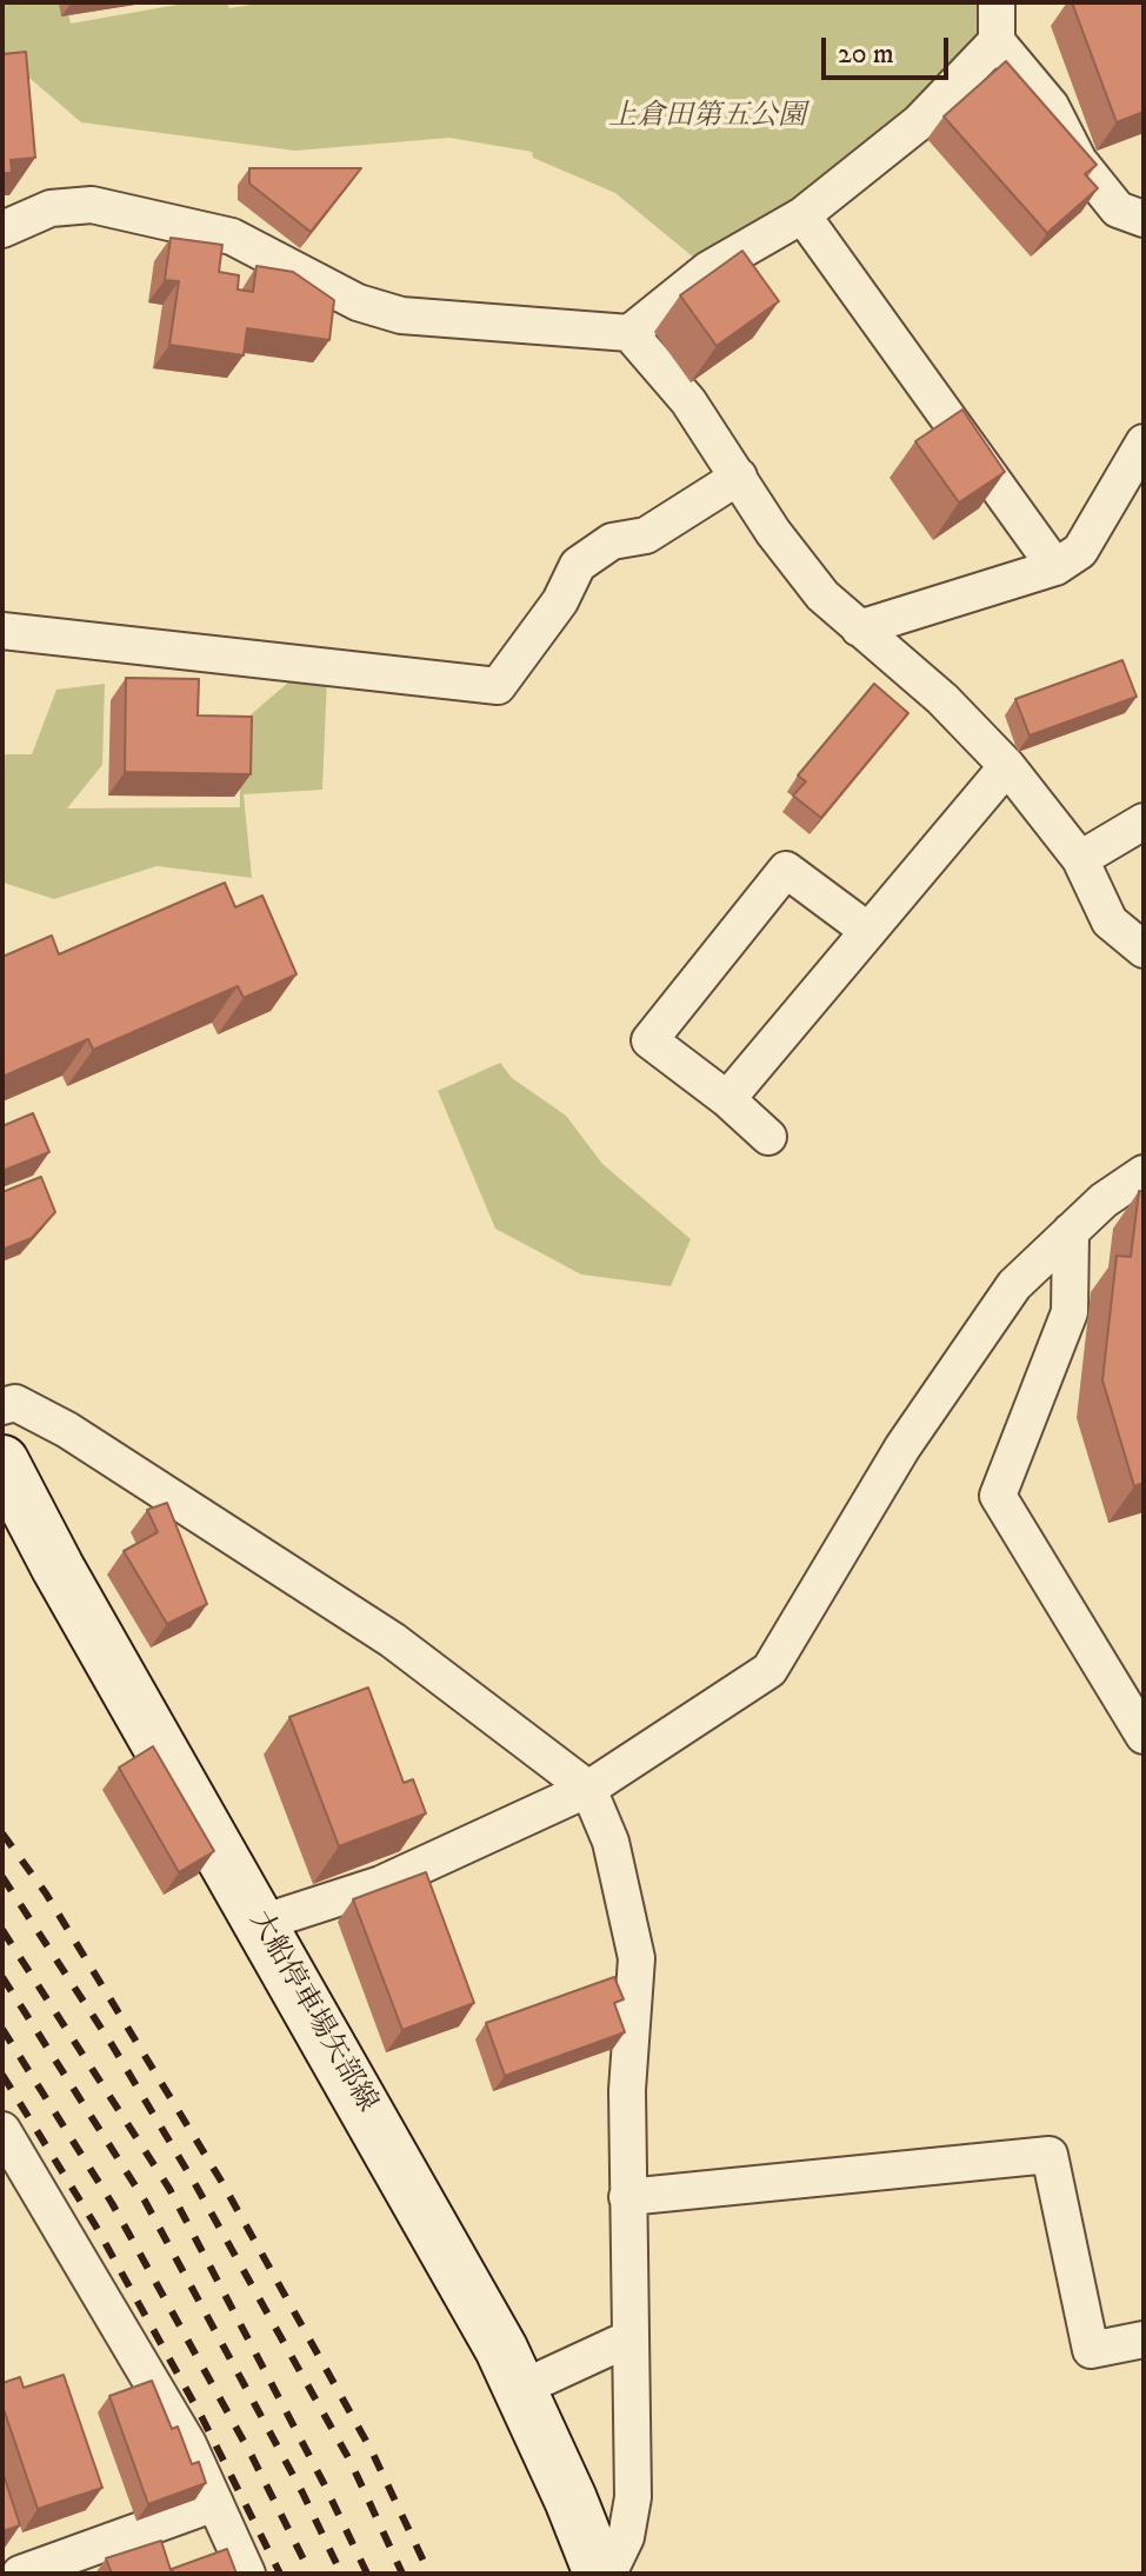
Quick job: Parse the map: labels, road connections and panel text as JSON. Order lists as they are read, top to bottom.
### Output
{
  "streets": {
    "main road": ["大船停車場矢部線"]
  },
  "parks": ["上倉田第五公園"],
  "scale_bar": "20 m"
}
